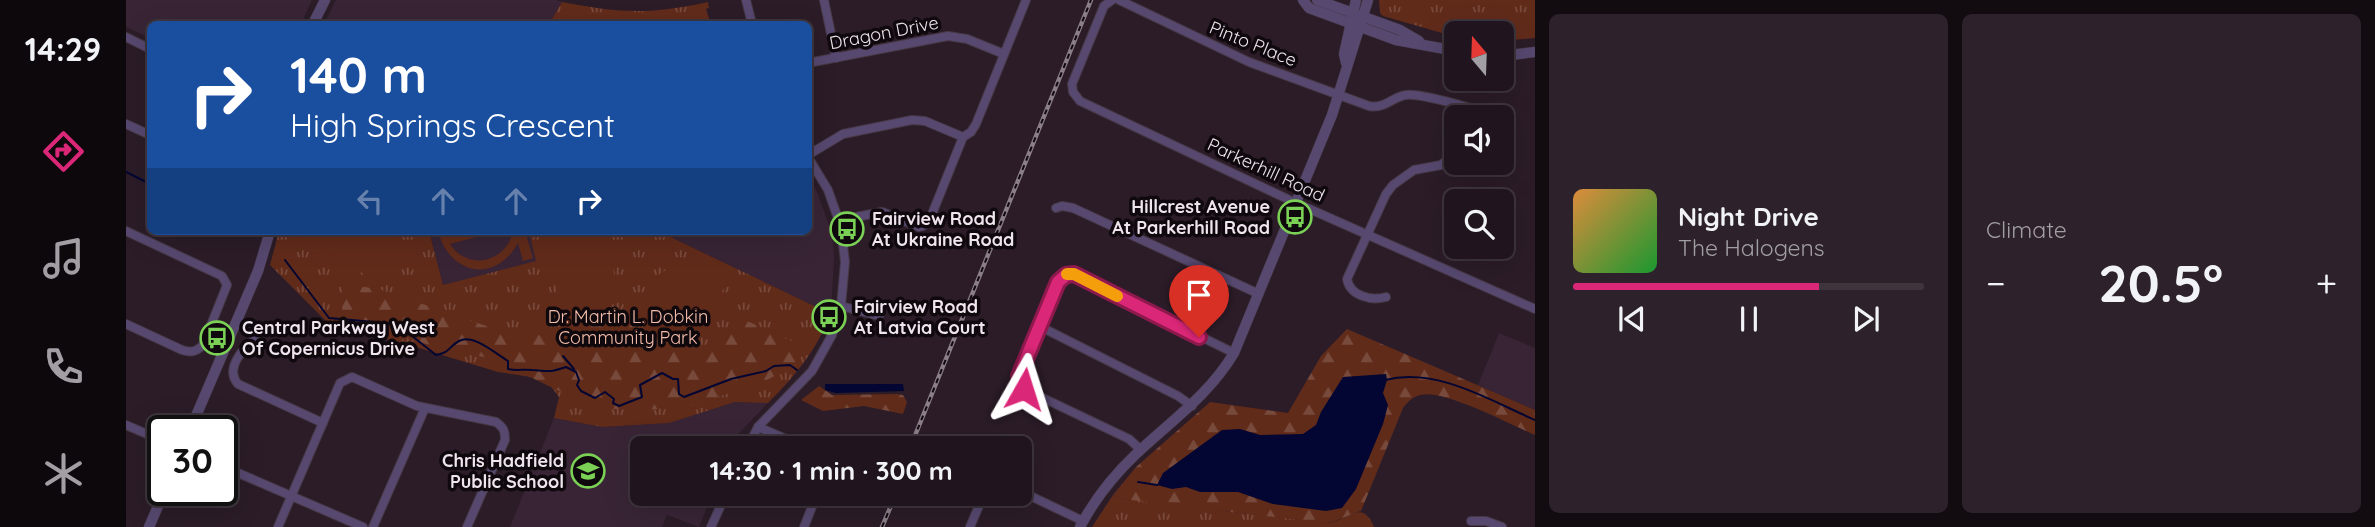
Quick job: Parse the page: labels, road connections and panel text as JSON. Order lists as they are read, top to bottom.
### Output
{
  "streets": {
    "street": ["Dragon Drive", "Pinto Place", "Parkerhill Road"]
  },
  "parks": ["Dr. Martin L. Dobkin Community Park"],
  "places": {
    "bus stop": [
      "Hillcrest Avenue At Parkerhill Road",
      "Fairview Road At Ukraine Road",
      "Fairview Road At Latvia Court",
      "Central Parkway West Of Copernicus Drive"
    ],
    "school or university": ["Chris Hadfield Public School"]
  },
  "north": "top",
  "page": {
    "tabs": "14:29",
    "tile": "Climate",
    "turn": ["140 m", "High Springs Crescent"],
    "song": ["Night Drive", "The Halogens"],
    "heat": ["−", "20.5°", "+"],
    "limit": "30",
    "trip": "14:30 · 1 min · 300 m"
  }
}
